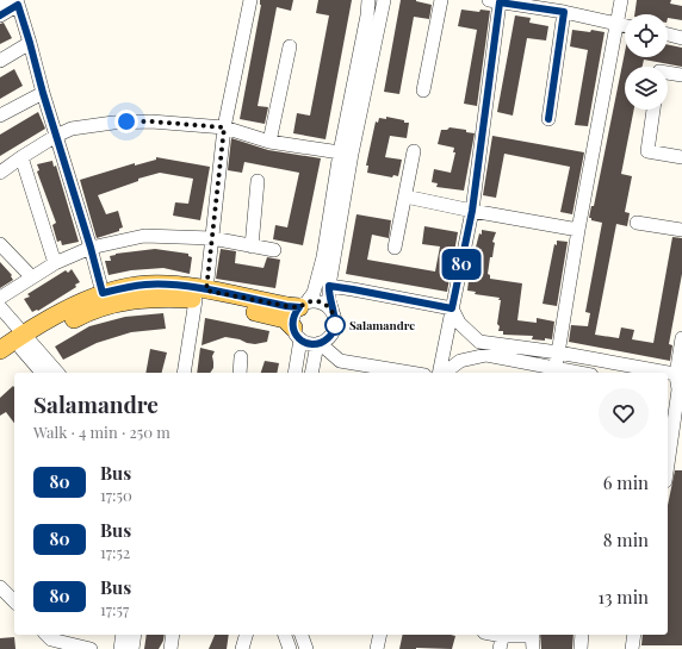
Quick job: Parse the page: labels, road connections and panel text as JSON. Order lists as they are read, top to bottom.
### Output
{
  "places": ["Salamandre"],
  "lines": ["bus line 80"],
  "page": {
    "on_map": "80",
    "heading": ["Salamandre", "Walk · 4 min · 250 m"],
    "list": [
      {
        "mark": "80",
        "name": "Bus",
        "note": "17:50",
        "value": "6 min"
      },
      {
        "mark": "80",
        "name": "Bus",
        "note": "17:52",
        "value": "8 min"
      },
      {
        "mark": "80",
        "name": "Bus",
        "note": "17:57",
        "value": "13 min"
      }
    ]
  }
}
